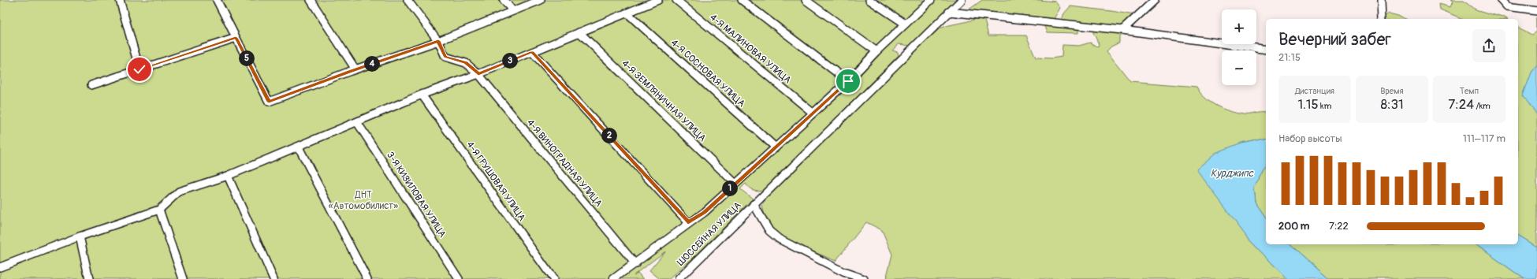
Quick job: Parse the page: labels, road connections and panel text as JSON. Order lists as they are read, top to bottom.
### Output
{
  "streets": {
    "street": [
      "4-Я МАЛИНОВАЯ УЛИЦА",
      "4-Я СОСНОВАЯ УЛИЦА",
      "4-Я ЗЕМЛЯНИЧНАЯ УЛИЦА",
      "4-Я ВИНОГРАДНАЯ УЛИЦА",
      "4-Я ГРУШОВАЯ УЛИЦА",
      "3-Я КИЗИЛОВАЯ УЛИЦА",
      "ШОССЕЙНАЯ УЛИЦА"
    ]
  },
  "water": ["Курджипс"],
  "parks": ["ДНТ «Автомобилист»"],
  "page": {
    "map_buttons": ["+", "−"],
    "heading": ["Вечерний забег", "21:15"],
    "pins": [
      "5",
      "3",
      "4",
      "2",
      "1"
    ],
    "stats": [
      ["Дистанция", "1.15 km"],
      ["Время", "8:31"],
      ["Темп", "7:24 /km"]
    ],
    "chart": ["Набор высоты", "111–117 m"],
    "list": [
      {
        "name": "200 m",
        "note": "7:22"
      }
    ]
  }
}
